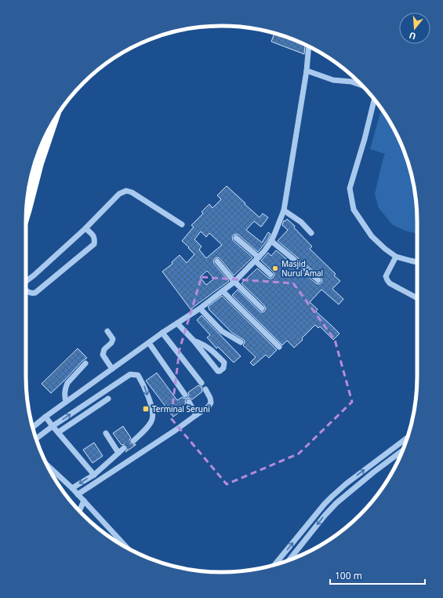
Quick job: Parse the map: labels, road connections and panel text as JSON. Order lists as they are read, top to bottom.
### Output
{
  "places": {
    "other": ["Masjid Nurul Amal"],
    "transit": ["Terminal Seruni"]
  },
  "scale_bar": "100 m",
  "north": "bottom"
}
